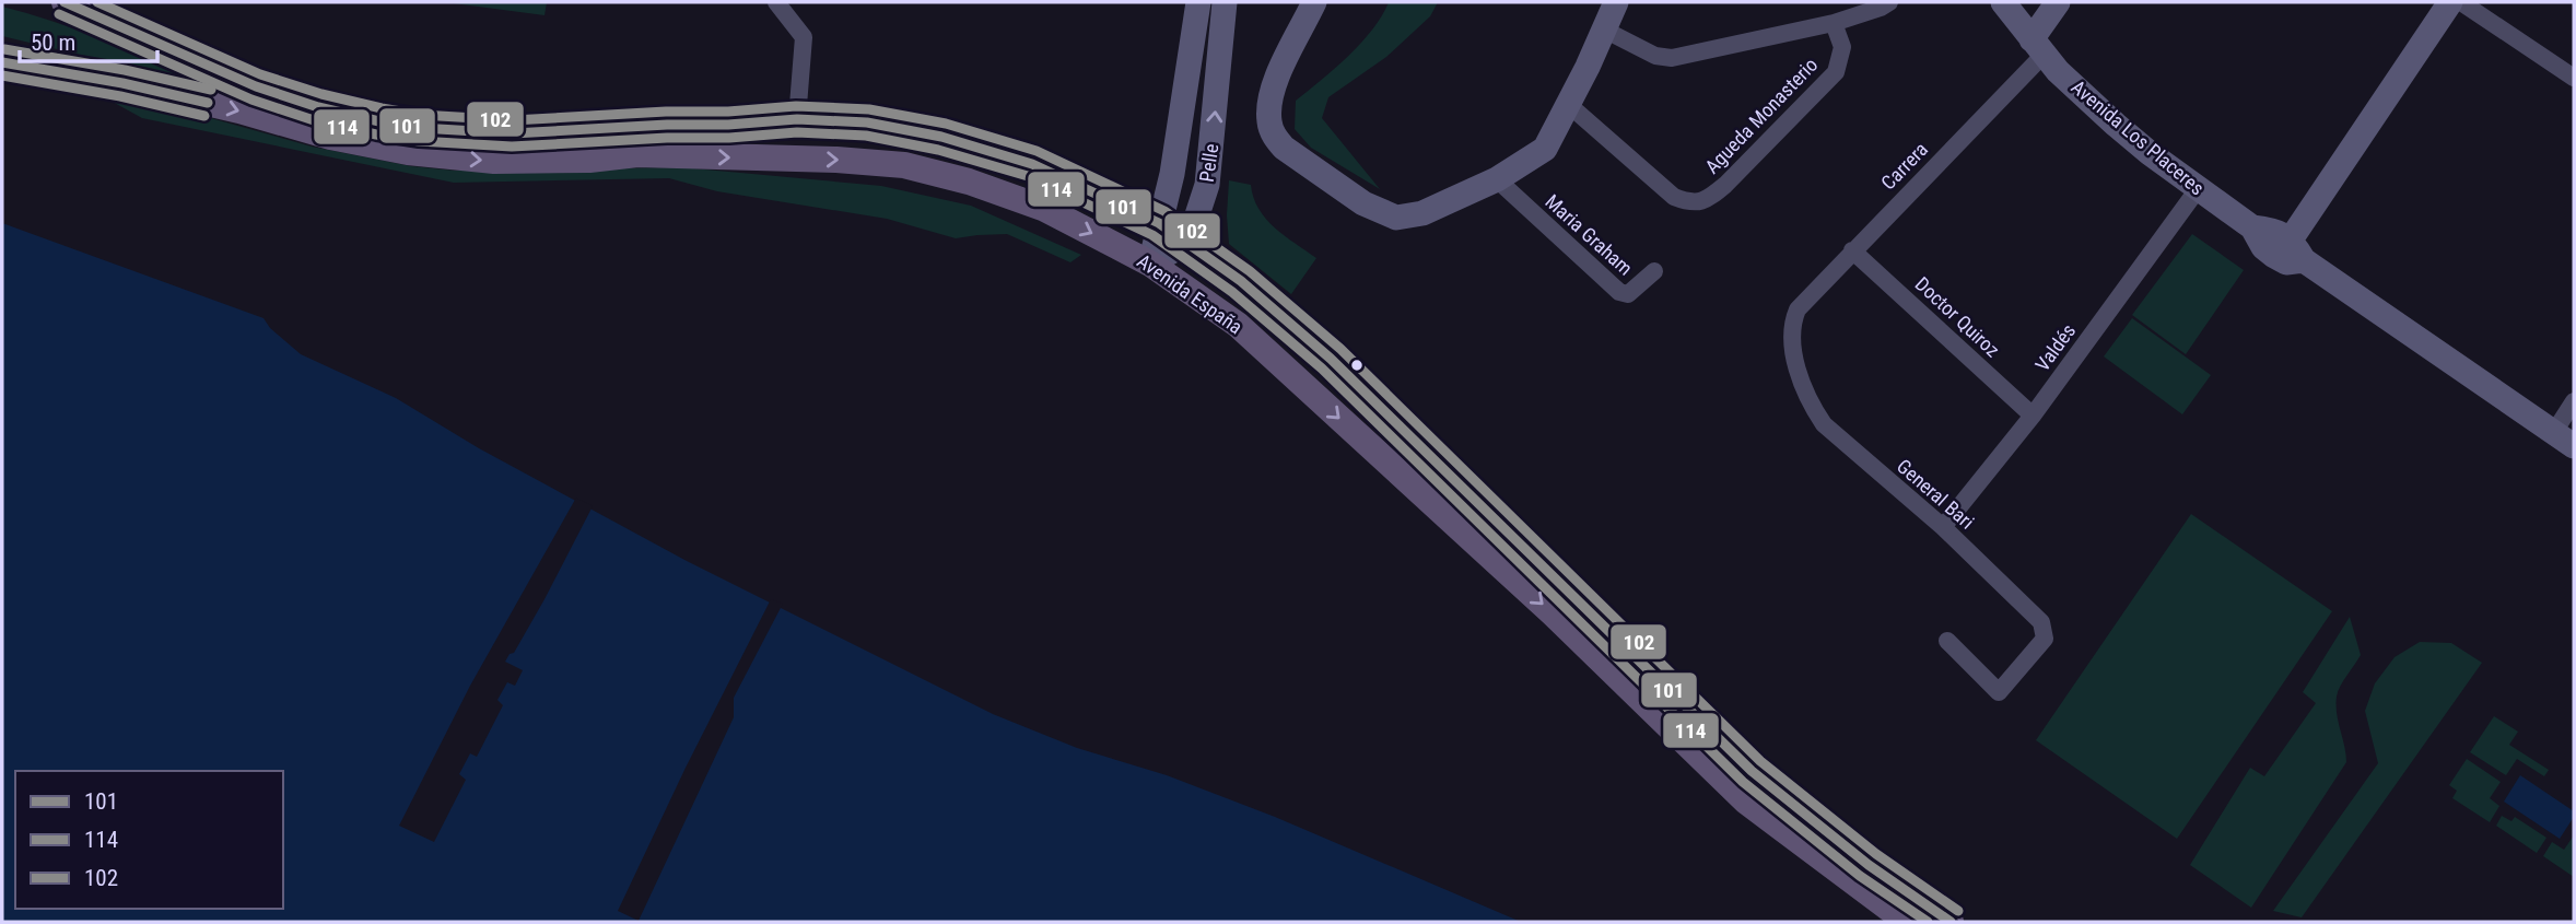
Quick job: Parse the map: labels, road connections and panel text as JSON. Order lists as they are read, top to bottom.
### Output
{
  "streets": {
    "main road": ["Avenida Los Placeres", "Pelle", "Avenida España"],
    "street": [
      "Agueda Monasterio",
      "Carrera",
      "Maria Graham",
      "Doctor Quiroz",
      "Valdés",
      "General Bari"
    ]
  },
  "crossings": [
    ["Avenida Los Placeres", "Carrera"],
    ["Avenida Los Placeres", "Valdés"],
    ["Pelle", "Avenida España"],
    ["Carrera", "Doctor Quiroz"],
    ["Carrera", "General Bari"],
    ["Doctor Quiroz", "Valdés"],
    ["Valdés", "General Bari"]
  ],
  "lines": ["transit line 101", "transit line 102", "transit line 114"],
  "legend": ["101", "114", "102"],
  "scale_bar": "50 m"
}
